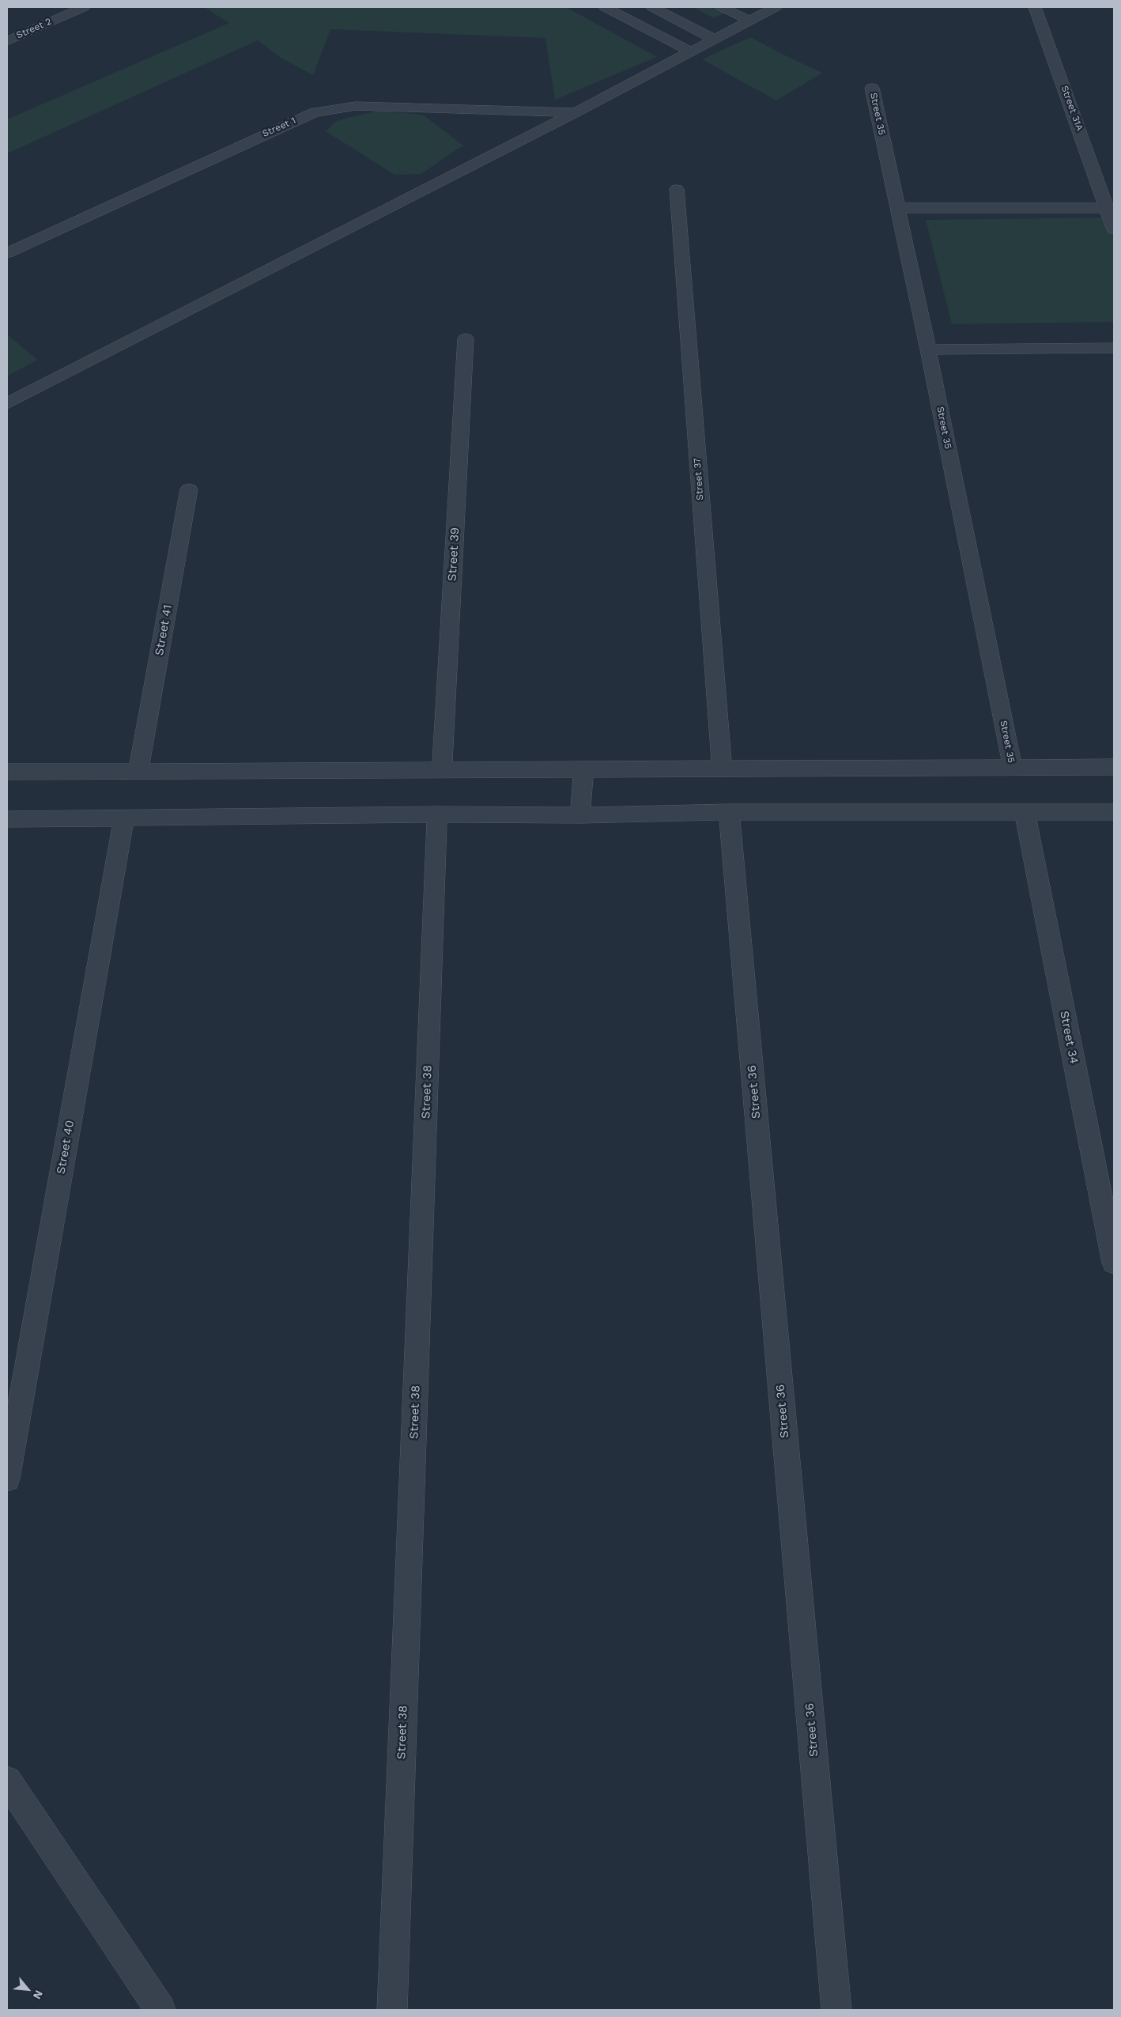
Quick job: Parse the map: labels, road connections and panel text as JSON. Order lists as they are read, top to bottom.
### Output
{
  "streets": {
    "street": [
      "Street 2",
      "Street 31A",
      "Street 35",
      "Street 1",
      "Street 37",
      "Street 39",
      "Street 41",
      "Street 34",
      "Street 38",
      "Street 36",
      "Street 40"
    ]
  },
  "north": "bottom right"
}
